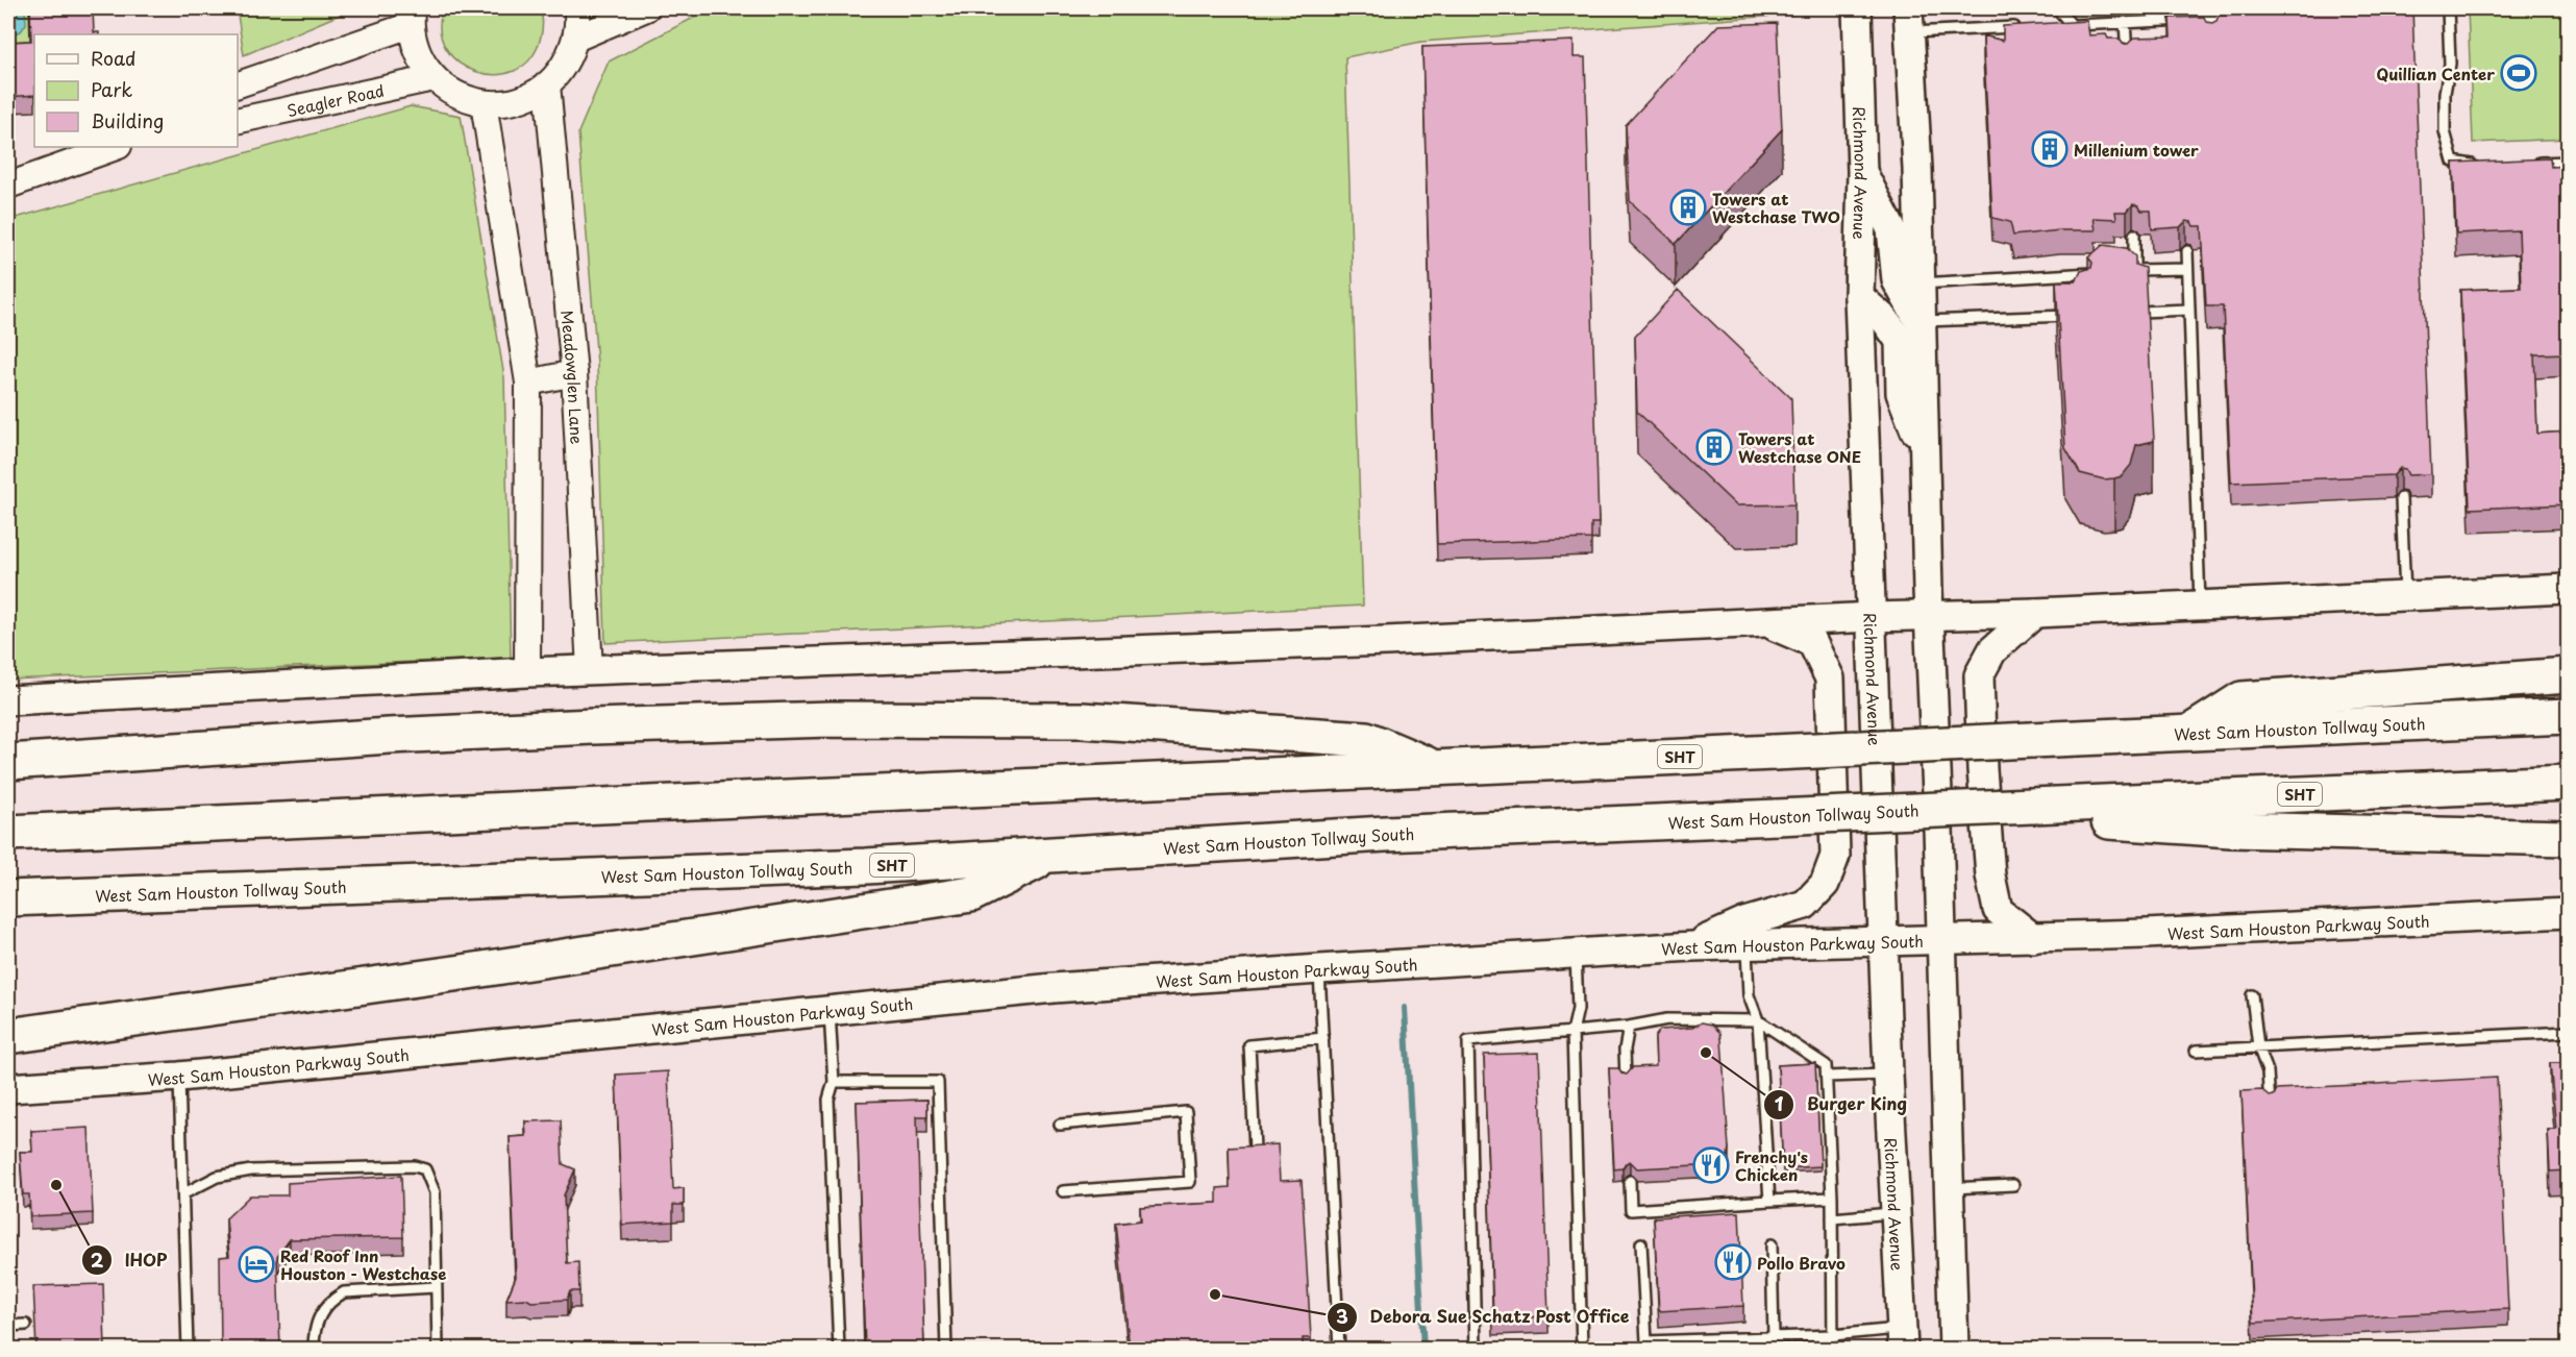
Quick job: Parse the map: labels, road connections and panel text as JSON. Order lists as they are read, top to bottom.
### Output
{
  "streets": {
    "highway": ["West Sam Houston Tollway South", "SHT"],
    "main road": ["Richmond Avenue", "West Sam Houston Parkway South"],
    "street": ["Seagler Road", "Meadowglen Lane"]
  },
  "crossings": [
    ["Richmond Avenue", "West Sam Houston Parkway South"],
    ["West Sam Houston Tollway South", "SHT"]
  ],
  "places": {
    "sports": ["Quillian Center"],
    "building": ["Millenium tower", "Towers at Westchase TWO", "Towers at Westchase ONE"],
    "other": ["Burger King", "IHOP", "Debora Sue Schatz Post Office"],
    "restaurant": ["Frenchy's Chicken", "Pollo Bravo"],
    "hotel": ["Red Roof Inn Houston - Westchase"]
  },
  "legend": ["Road", "Park", "Building"]
}
